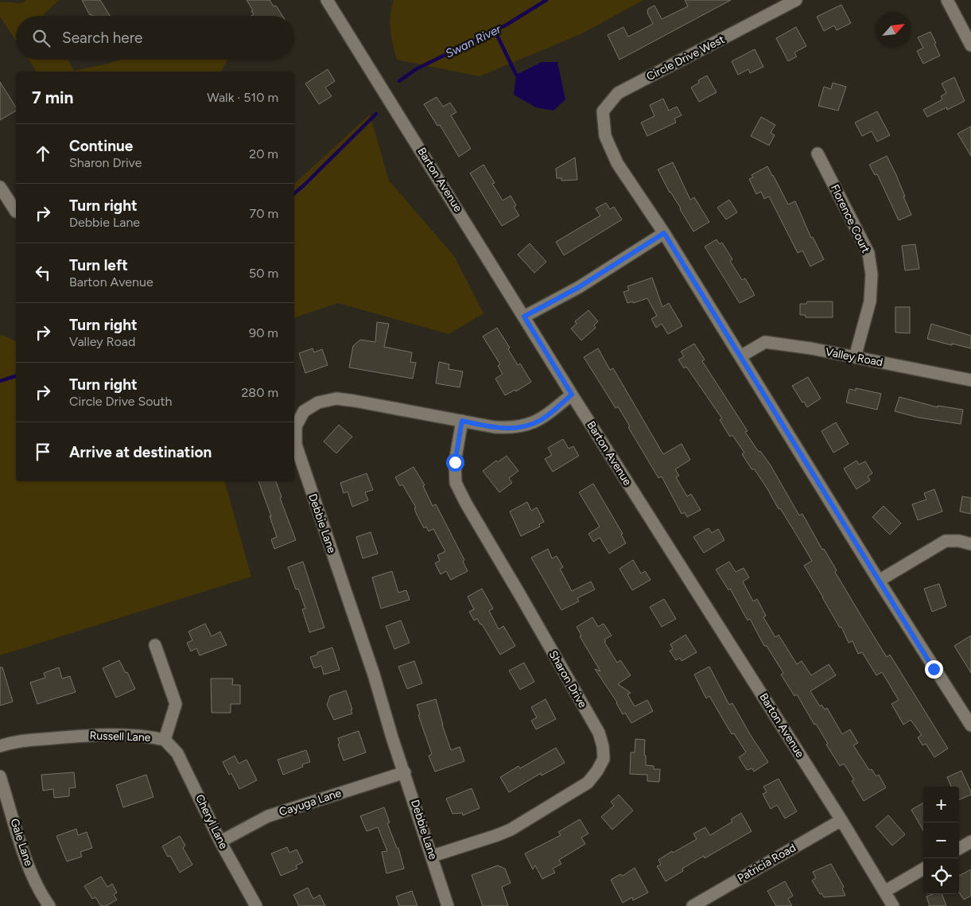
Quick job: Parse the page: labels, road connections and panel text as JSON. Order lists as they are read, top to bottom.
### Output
{
  "streets": {
    "street": [
      "Circle Drive West",
      "Barton Avenue",
      "Florence Court",
      "Valley Road",
      "Debbie Lane",
      "Sharon Drive",
      "Russell Lane",
      "Cayuga Lane",
      "Cheryl Lane",
      "Gale Lane",
      "Patricia Road"
    ]
  },
  "crossings": [
    ["Circle Drive West", "Valley Road"],
    ["Barton Avenue", "Debbie Lane"],
    ["Barton Avenue", "Patricia Road"],
    ["Florence Court", "Valley Road"],
    ["Debbie Lane", "Sharon Drive"],
    ["Debbie Lane", "Cayuga Lane"],
    ["Russell Lane", "Cheryl Lane"],
    ["Cayuga Lane", "Cheryl Lane"]
  ],
  "water": ["Swan River"],
  "north": "top right",
  "page": {
    "search": "Search here",
    "heading": ["7 min", "Walk · 510 m"],
    "list": [
      ["Continue", "Sharon Drive", "20 m"],
      ["Turn right", "Debbie Lane", "70 m"],
      ["Turn left", "Barton Avenue", "50 m"],
      ["Turn right", "Valley Road", "90 m"],
      ["Turn right", "Circle Drive South", "280 m"],
      "Arrive at destination"
    ],
    "map_buttons": ["+", "−"]
  }
}
